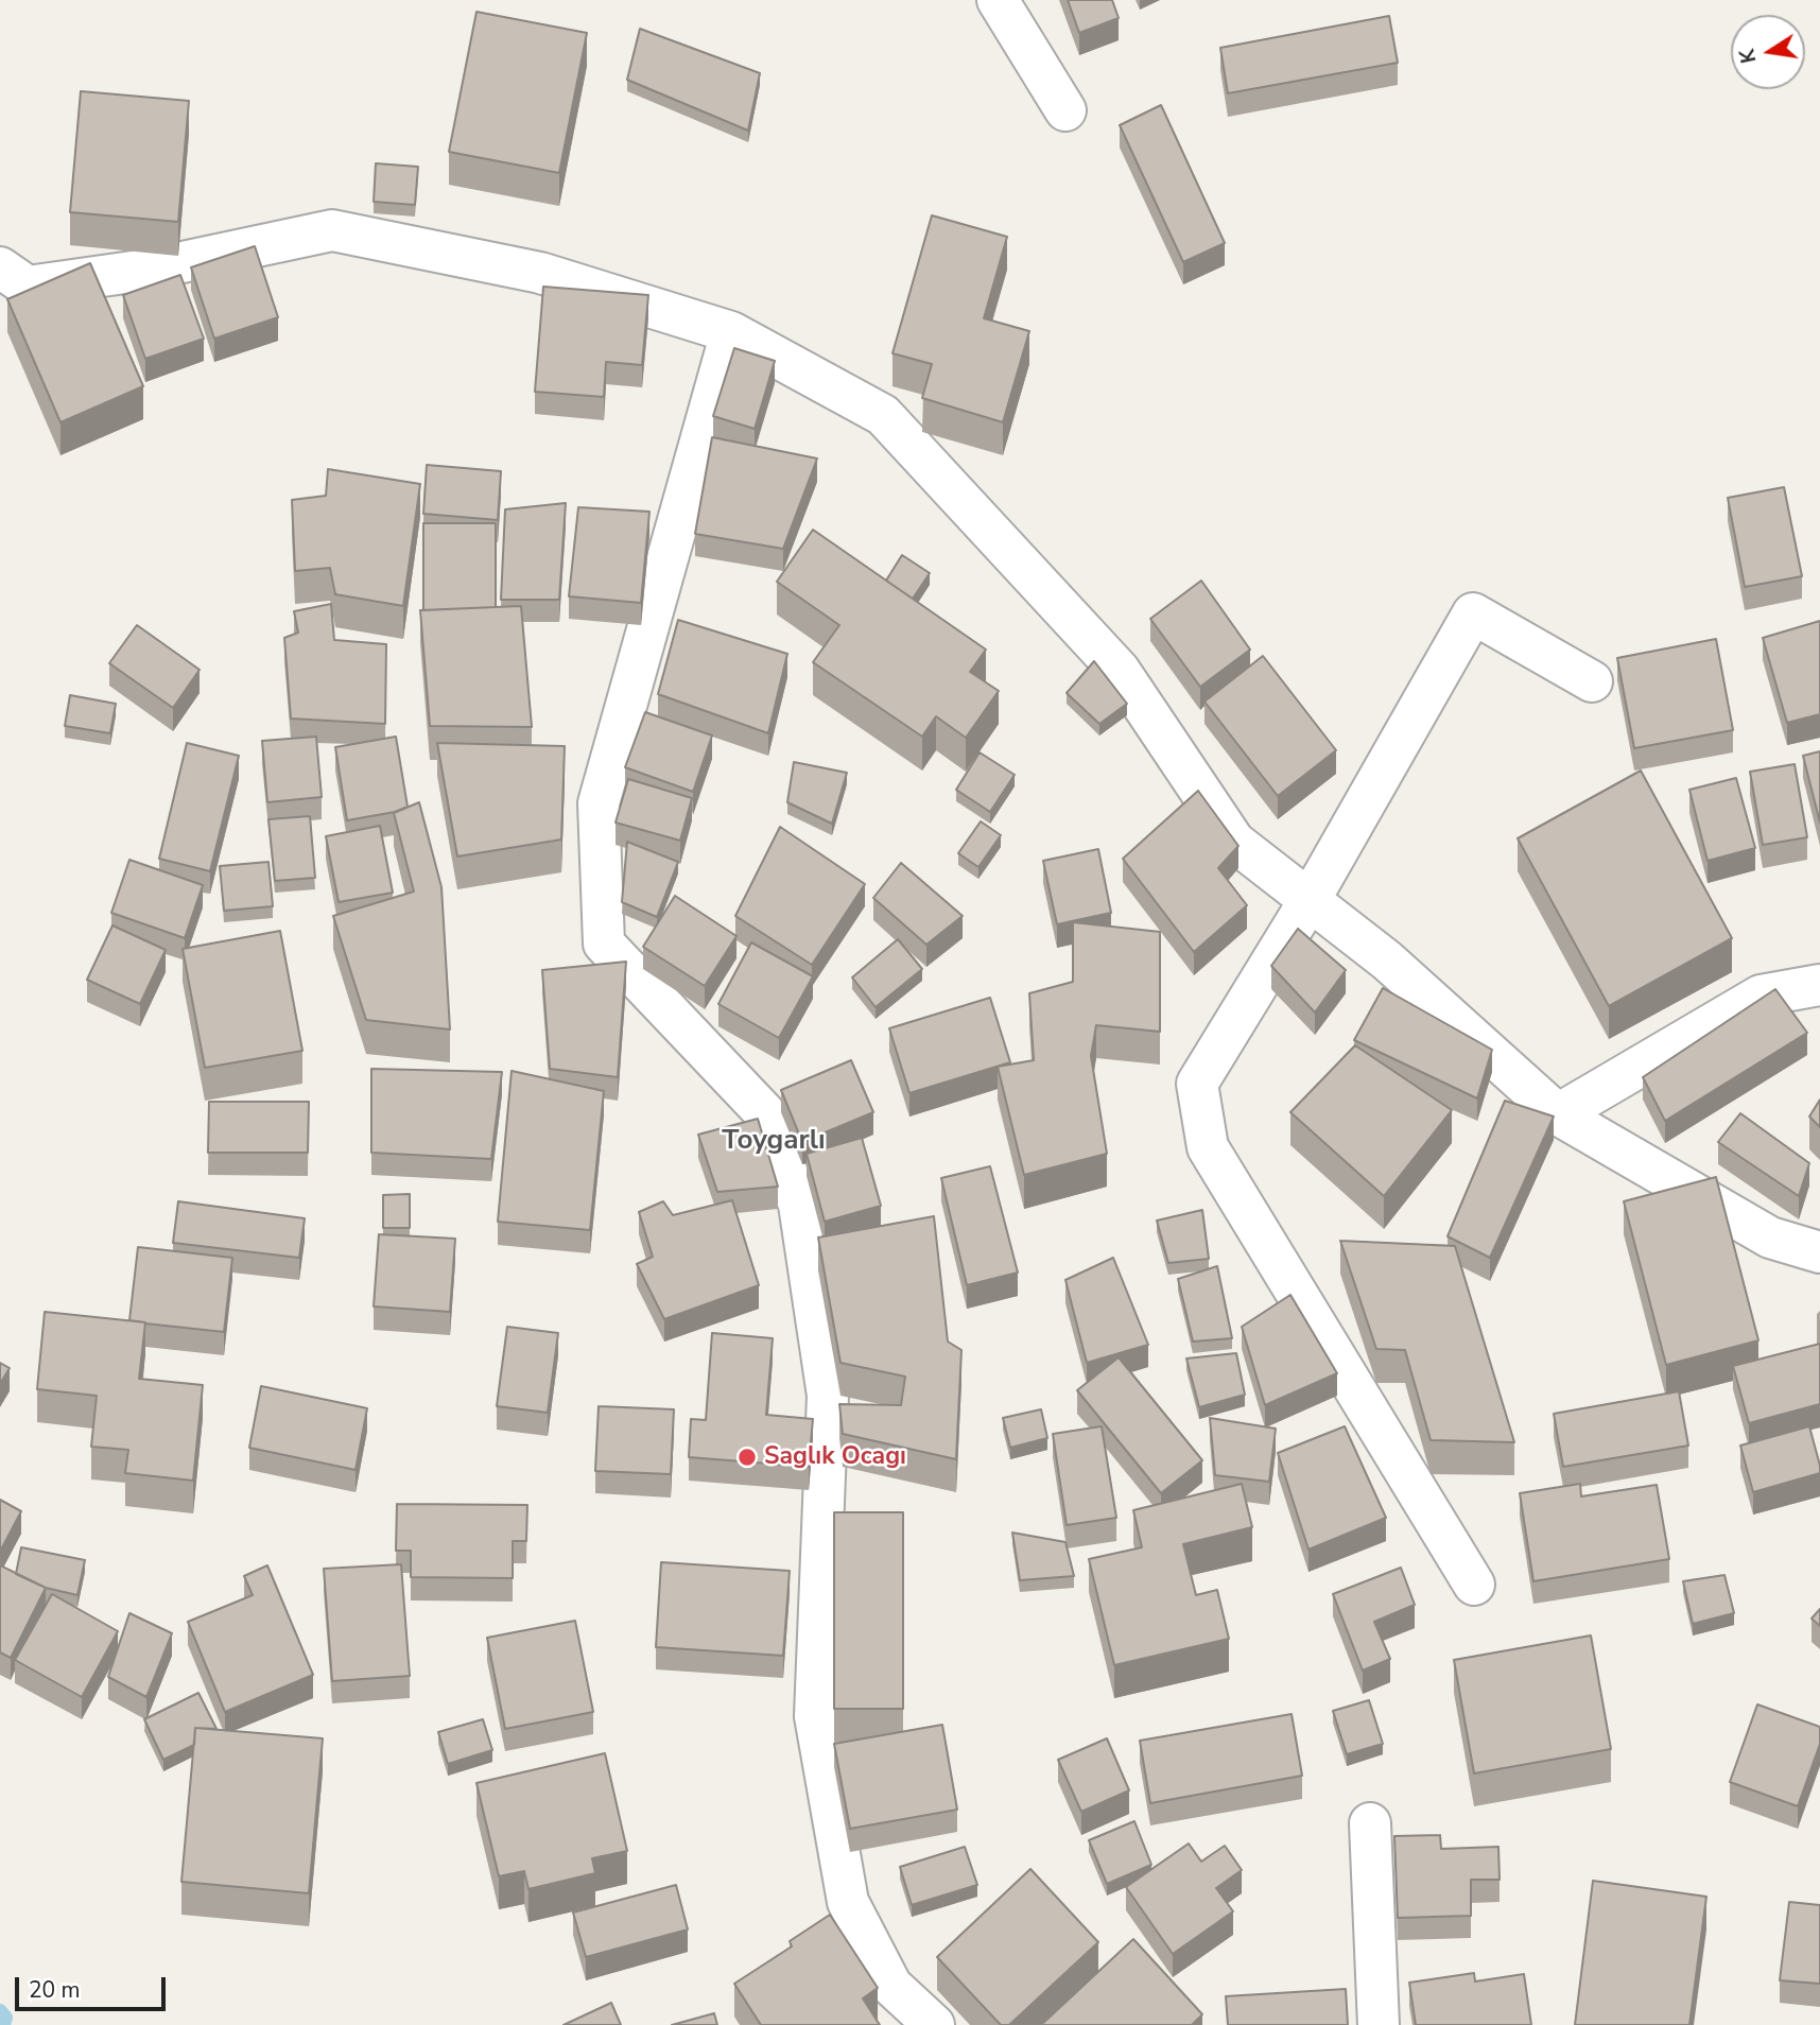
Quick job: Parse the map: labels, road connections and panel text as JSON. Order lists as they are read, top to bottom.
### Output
{
  "districts": ["Toygarlı"],
  "places": ["Saglık Ocagı"],
  "scale_bar": "20 m",
  "north": "left"
}
